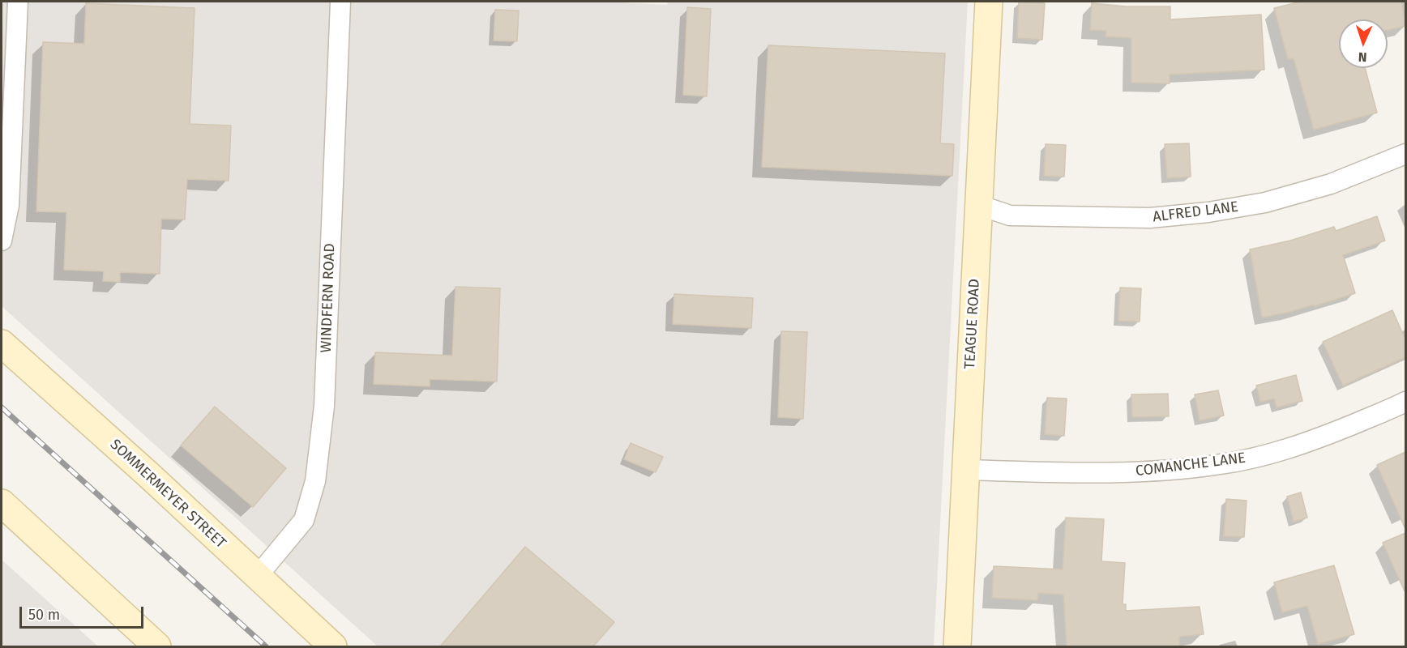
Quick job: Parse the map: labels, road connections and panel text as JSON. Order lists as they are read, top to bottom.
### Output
{
  "streets": {
    "street": [
      "ALFRED LANE",
      "WINDFERN ROAD",
      "TEAGUE ROAD",
      "COMANCHE LANE",
      "SOMMERMEYER STREET"
    ]
  },
  "crossings": [
    ["ALFRED LANE", "TEAGUE ROAD"],
    ["WINDFERN ROAD", "SOMMERMEYER STREET"],
    ["TEAGUE ROAD", "COMANCHE LANE"]
  ],
  "scale_bar": "50 m",
  "north": "bottom"
}
